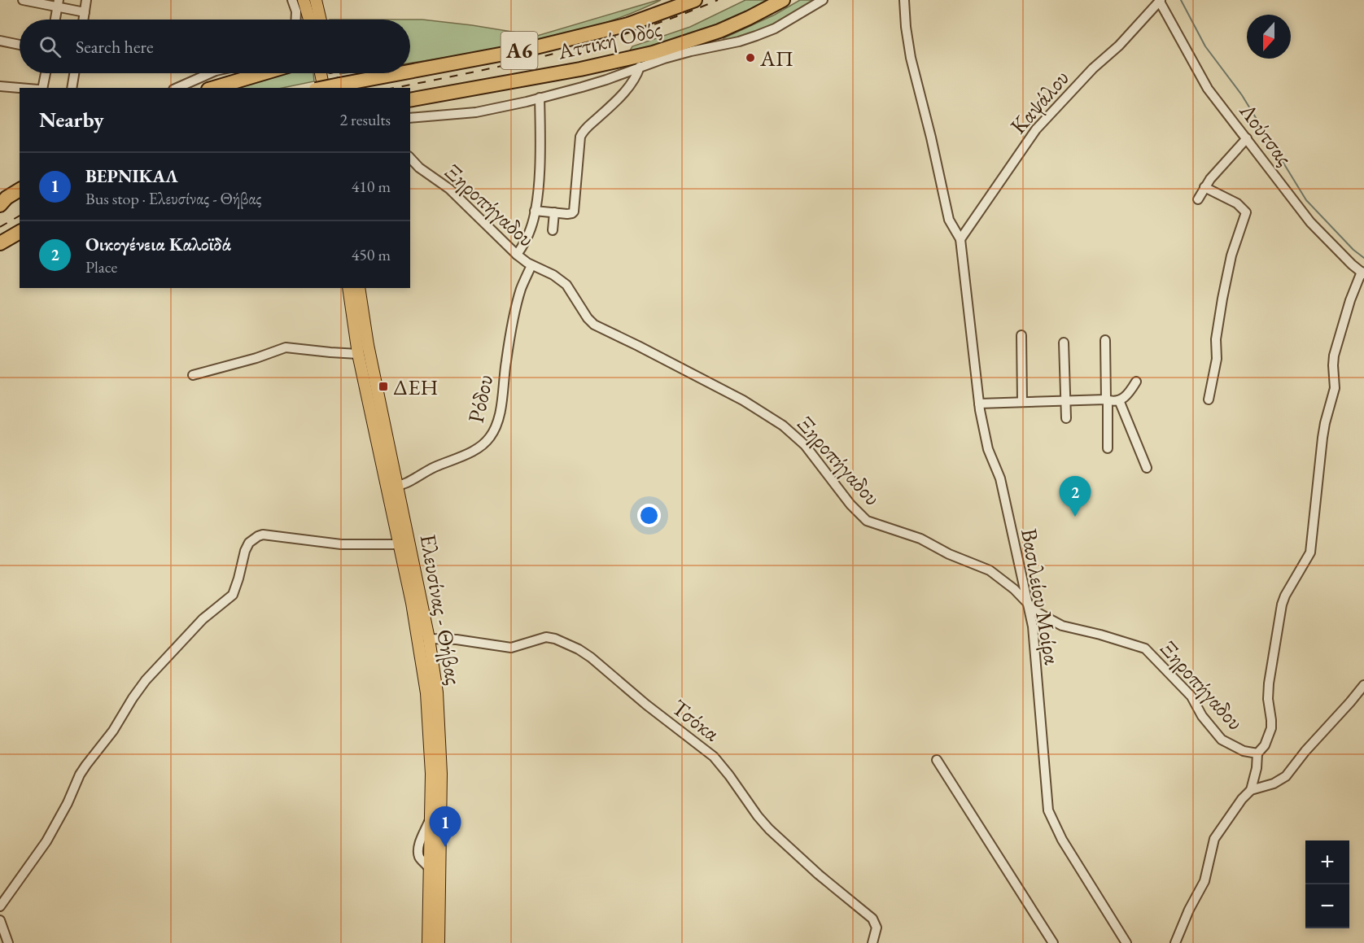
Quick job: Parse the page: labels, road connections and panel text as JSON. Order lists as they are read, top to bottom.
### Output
{
  "streets": {
    "highway": ["Αττική Οδός", "Α6"],
    "main road": ["Ελευσίνας - Θήβας"],
    "street": [
      "Καψάλου",
      "Λούτσας",
      "Ξηροπήγαδου",
      "Ρόδου",
      "Βασιλείου Μοίρα",
      "Τσόκα"
    ]
  },
  "crossings": [
    ["Καψάλου", "Λούτσας"],
    ["Καψάλου", "Βασιλείου Μοίρα"],
    ["Ξηροπήγαδου", "Ρόδου"],
    ["Ξηροπήγαδου", "Βασιλείου Μοίρα"],
    ["Ρόδου", "Ελευσίνας - Θήβας"],
    ["Ελευσίνας - Θήβας", "Τσόκα"]
  ],
  "places": {
    "other": ["ΑΠ"],
    "transit": ["ΔΕΗ"]
  },
  "north": "bottom",
  "page": {
    "search": "Search here",
    "heading": ["Nearby", "2 results"],
    "list": [
      {
        "mark": "1",
        "name": "ΒΕΡΝΙΚΑΛ",
        "note": "Bus stop · Ελευσίνας - Θήβας",
        "value": "410 m"
      },
      {
        "mark": "2",
        "name": "Οικογένεια Καλοϊδά",
        "note": "Place",
        "value": "450 m"
      }
    ],
    "pins": ["2", "1"],
    "map_buttons": ["+", "−"]
  }
}
